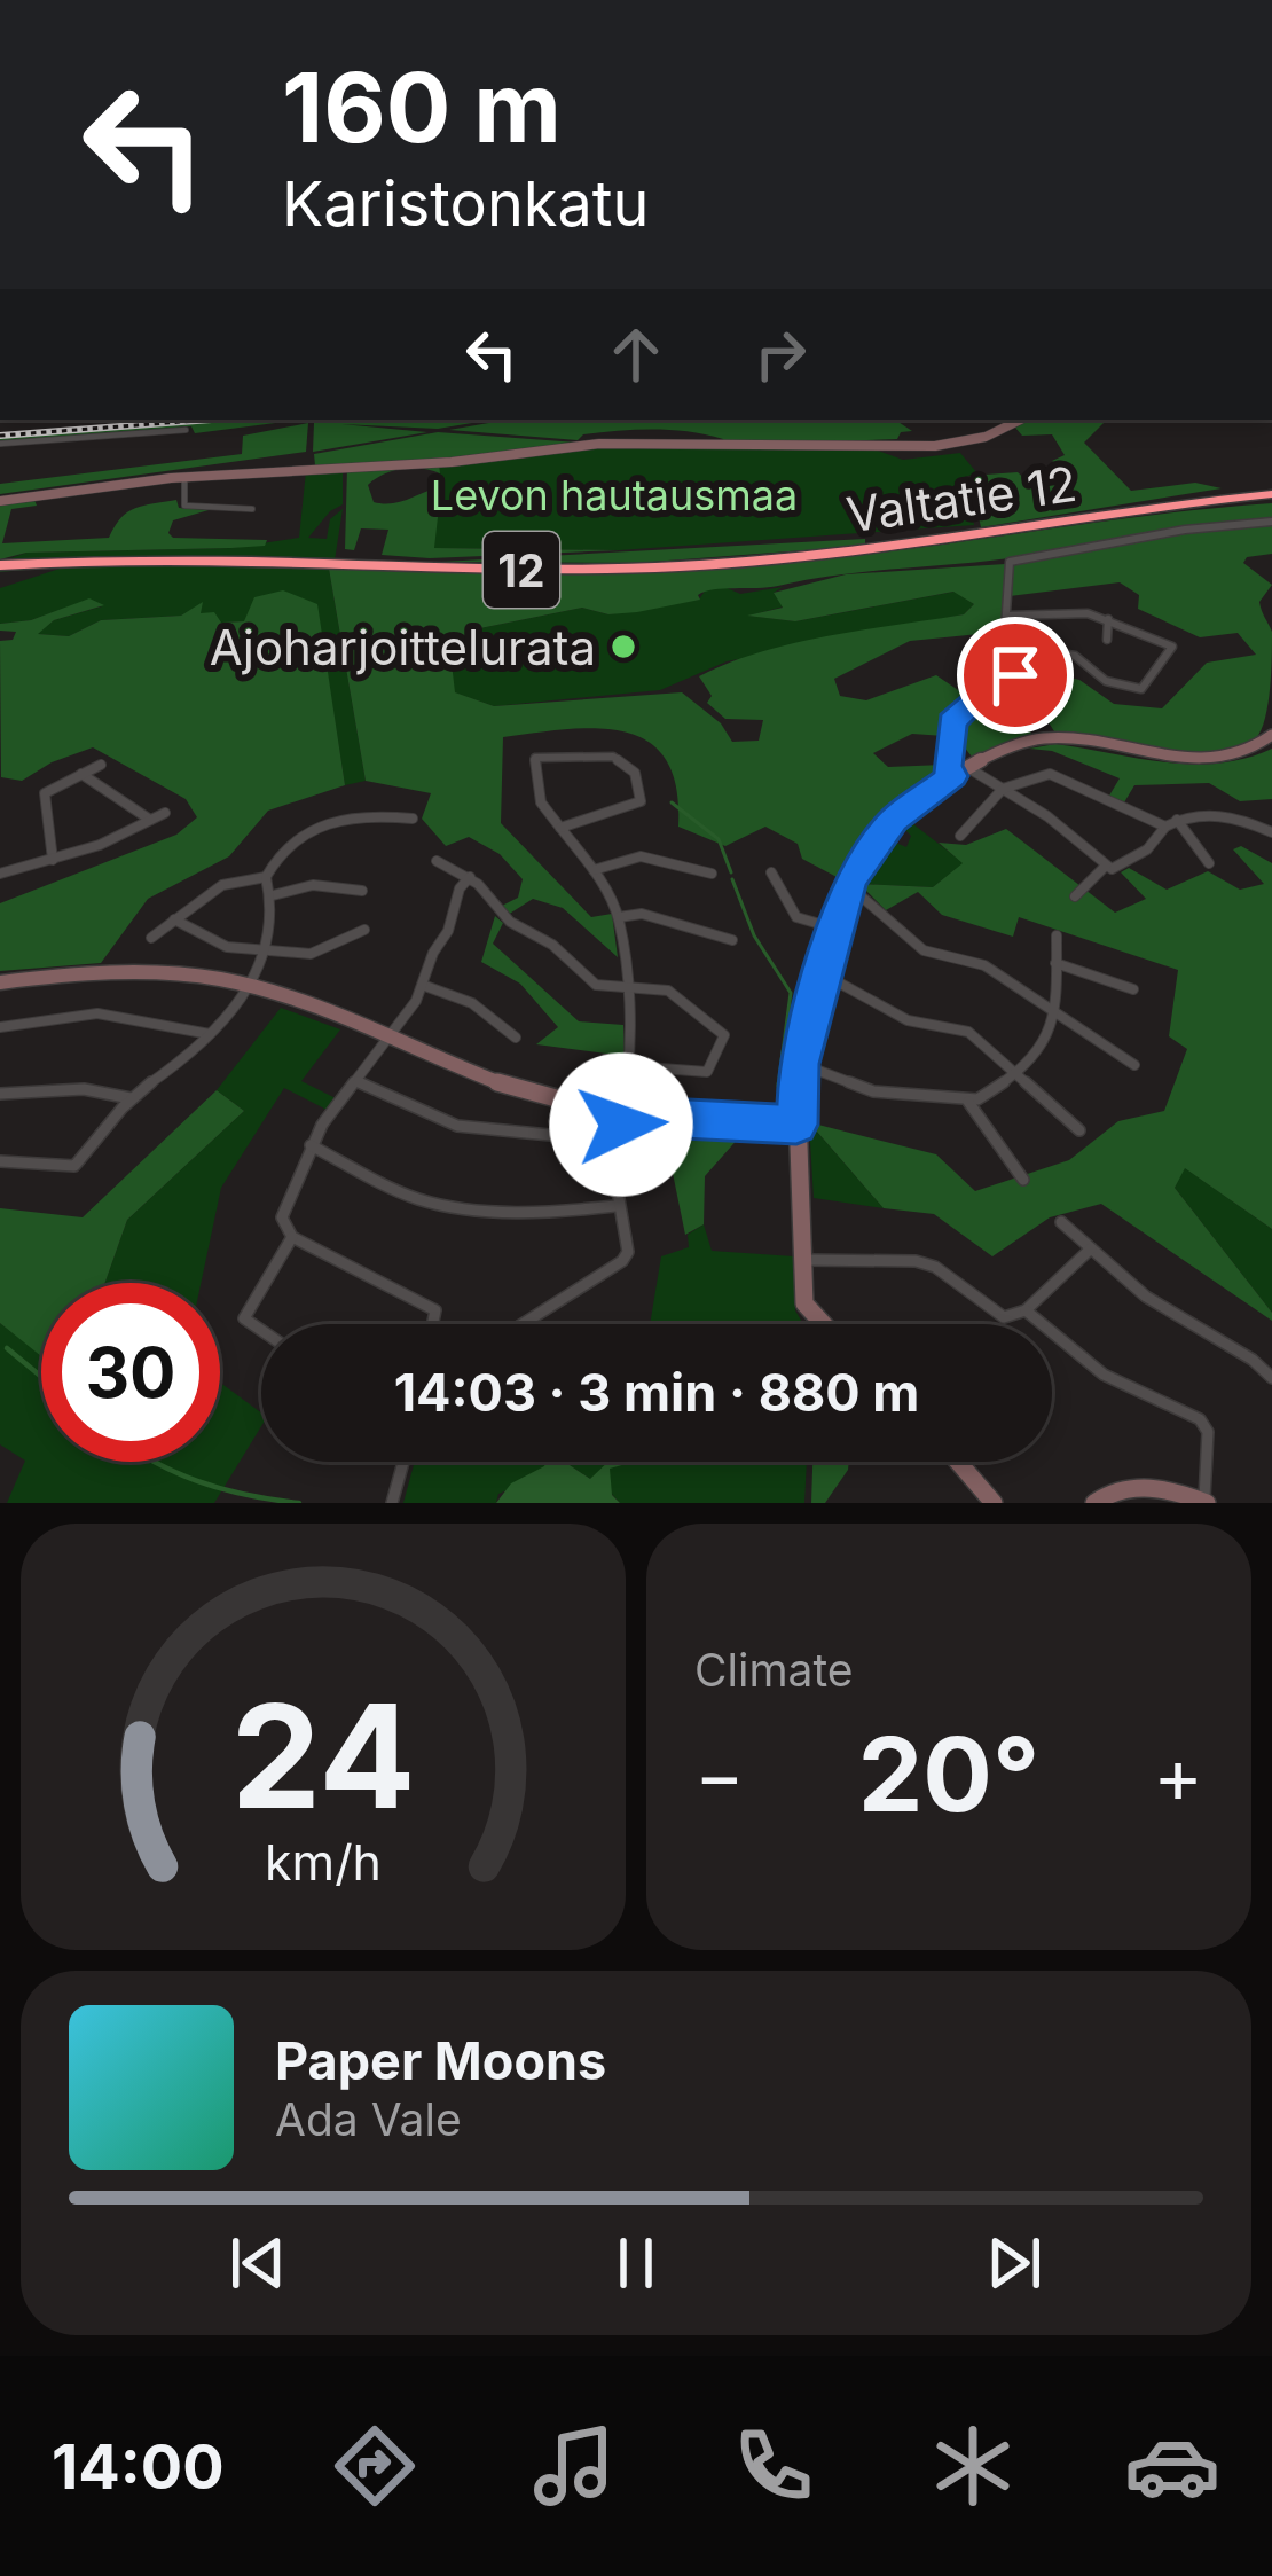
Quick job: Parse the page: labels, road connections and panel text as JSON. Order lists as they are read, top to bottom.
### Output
{
  "streets": {
    "highway": ["Valtatie 12", "12"]
  },
  "parks": ["Levon hautausmaa"],
  "places": ["Ajoharjoittelurata"],
  "page": {
    "turn": ["160 m", "Karistonkatu"],
    "limit": "30",
    "trip": "14:03 · 3 min · 880 m",
    "tile": "Climate",
    "heat": ["−", "20°", "+"],
    "song": ["Paper Moons", "Ada Vale"],
    "tabs": "14:00",
    "gauge": ["24", "km/h"]
  }
}
